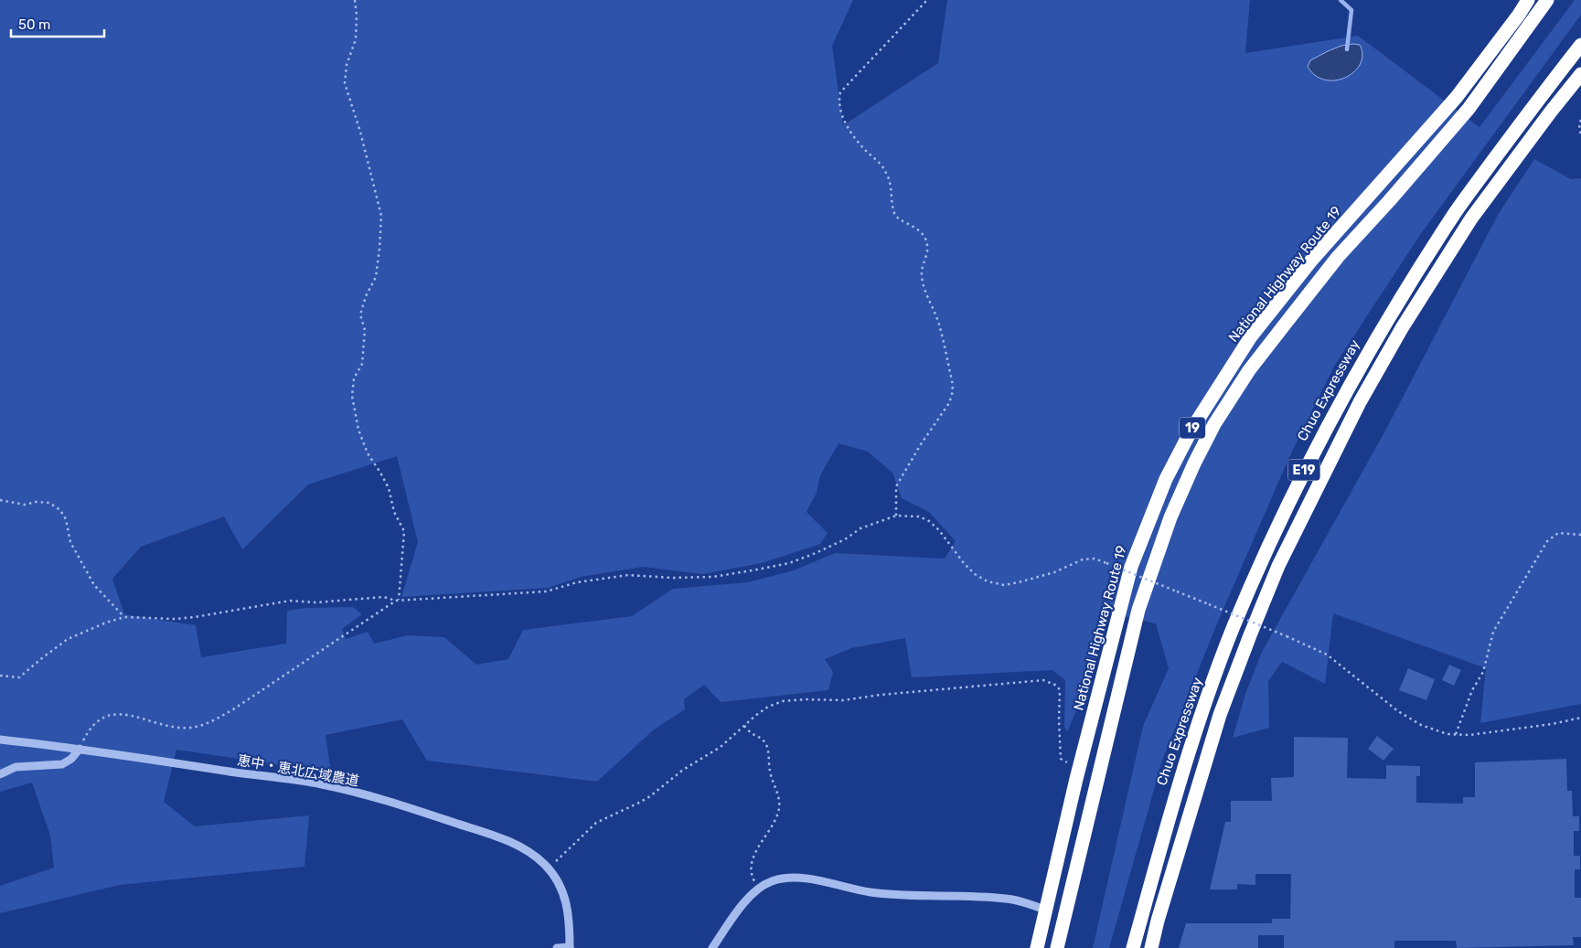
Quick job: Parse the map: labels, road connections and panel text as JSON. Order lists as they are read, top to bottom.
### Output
{
  "streets": {
    "highway": [
      "National Highway Route 19",
      "Chuo Expressway",
      "19",
      "E19"
    ],
    "street": ["恵中・恵北広域農道"]
  },
  "scale_bar": "50 m"
}
